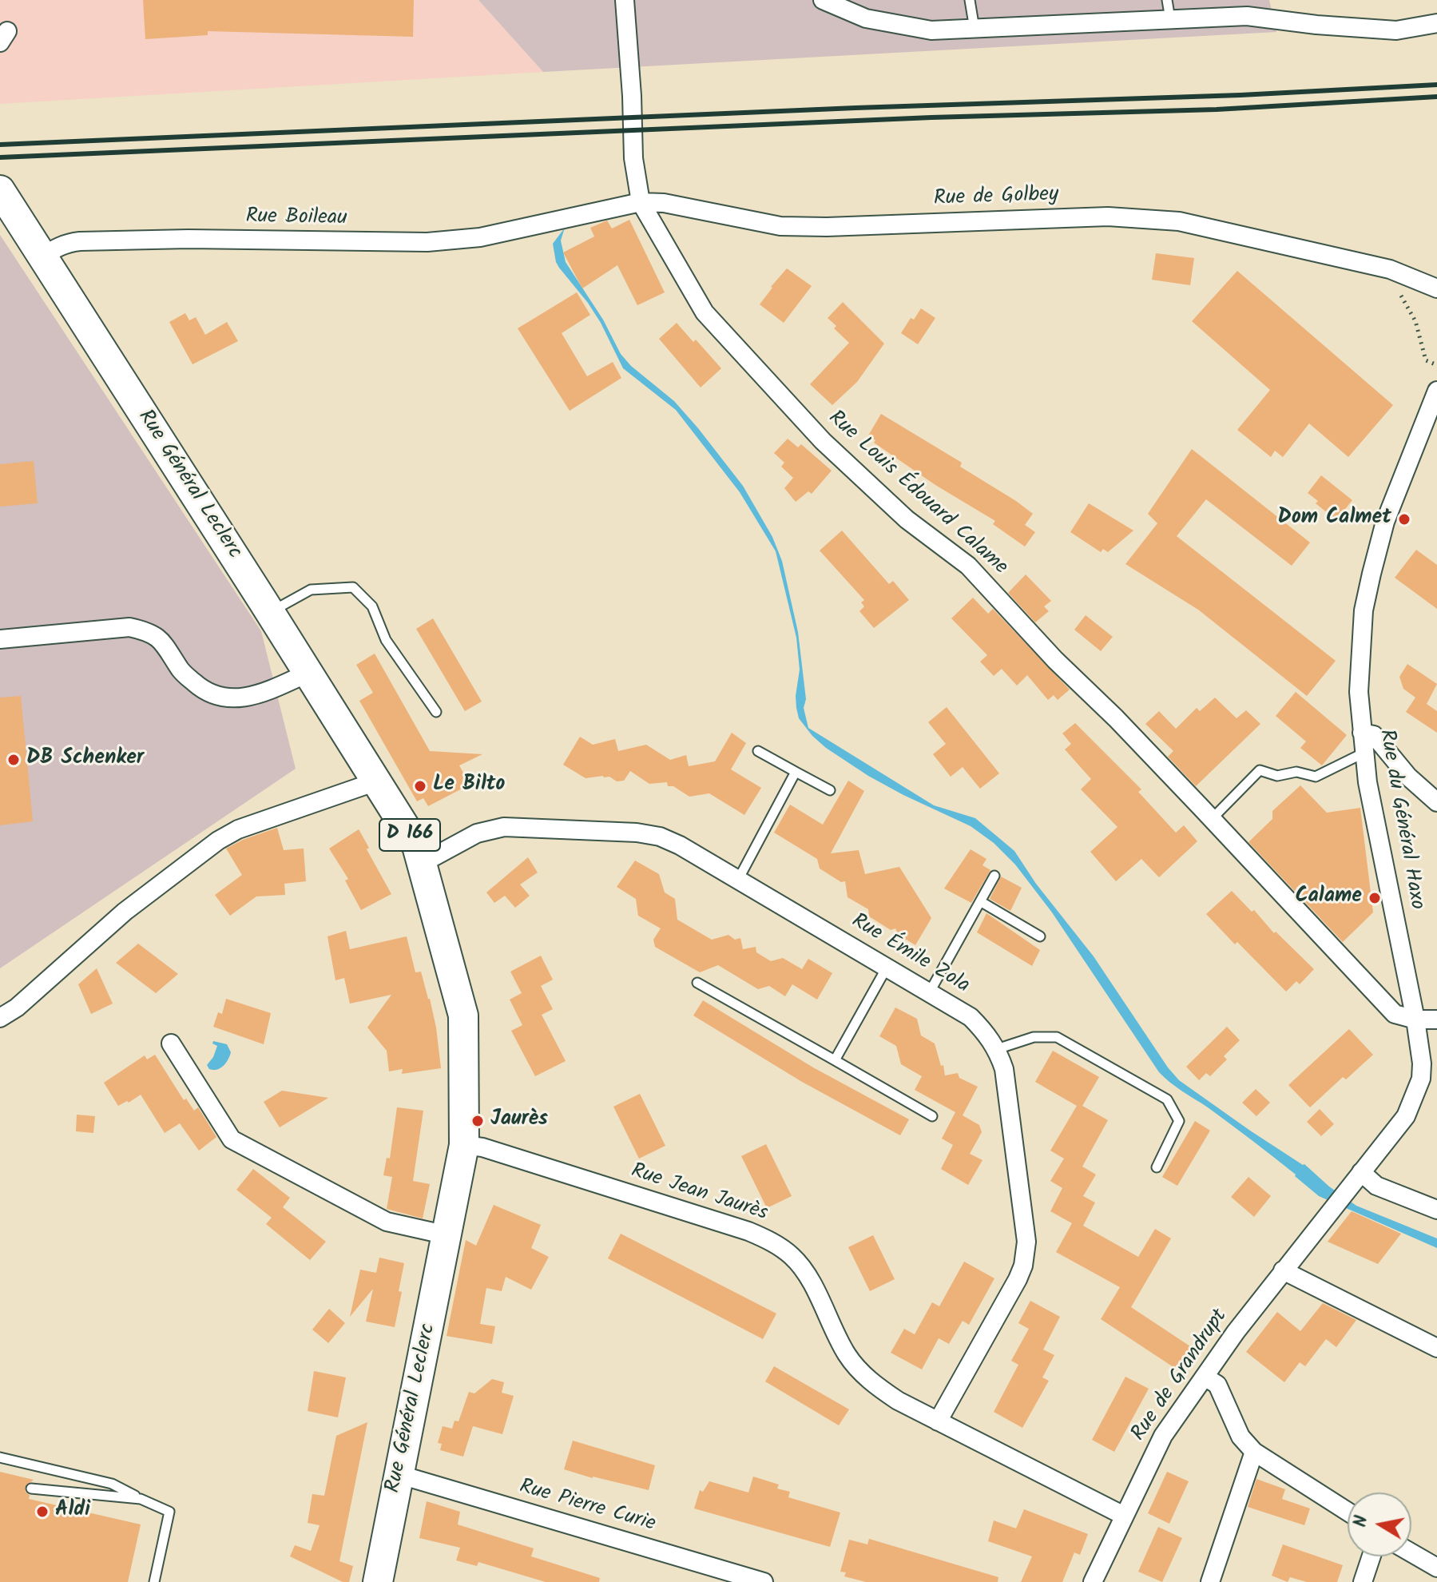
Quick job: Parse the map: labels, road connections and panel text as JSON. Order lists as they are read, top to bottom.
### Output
{
  "streets": {
    "main road": ["Rue Général Leclerc", "D 166"],
    "street": [
      "Rue de Golbey",
      "Rue Boileau",
      "Rue Louis Édouard Calame",
      "Rue du Général Haxo",
      "Rue Émile Zola",
      "Rue Jean Jaurès",
      "Rue de Grandrupt",
      "Rue Pierre Curie"
    ]
  },
  "crossings": [
    ["Rue de Golbey", "Rue Boileau"],
    ["Rue de Golbey", "Rue Louis Édouard Calame"],
    ["Rue Boileau", "Rue Général Leclerc"],
    ["Rue Général Leclerc", "Rue Émile Zola"],
    ["Rue Général Leclerc", "Rue Jean Jaurès"],
    ["Rue Général Leclerc", "Rue Pierre Curie"],
    ["Rue Louis Édouard Calame", "Rue du Général Haxo"],
    ["Rue du Général Haxo", "Rue de Grandrupt"],
    ["Rue Émile Zola", "Rue Jean Jaurès"],
    ["Rue Jean Jaurès", "Rue de Grandrupt"]
  ],
  "places": [
    "Dom Calmet",
    "DB Schenker",
    "Le Bilto",
    "Calame",
    "Jaurès",
    "Aldi"
  ],
  "north": "left"
}
